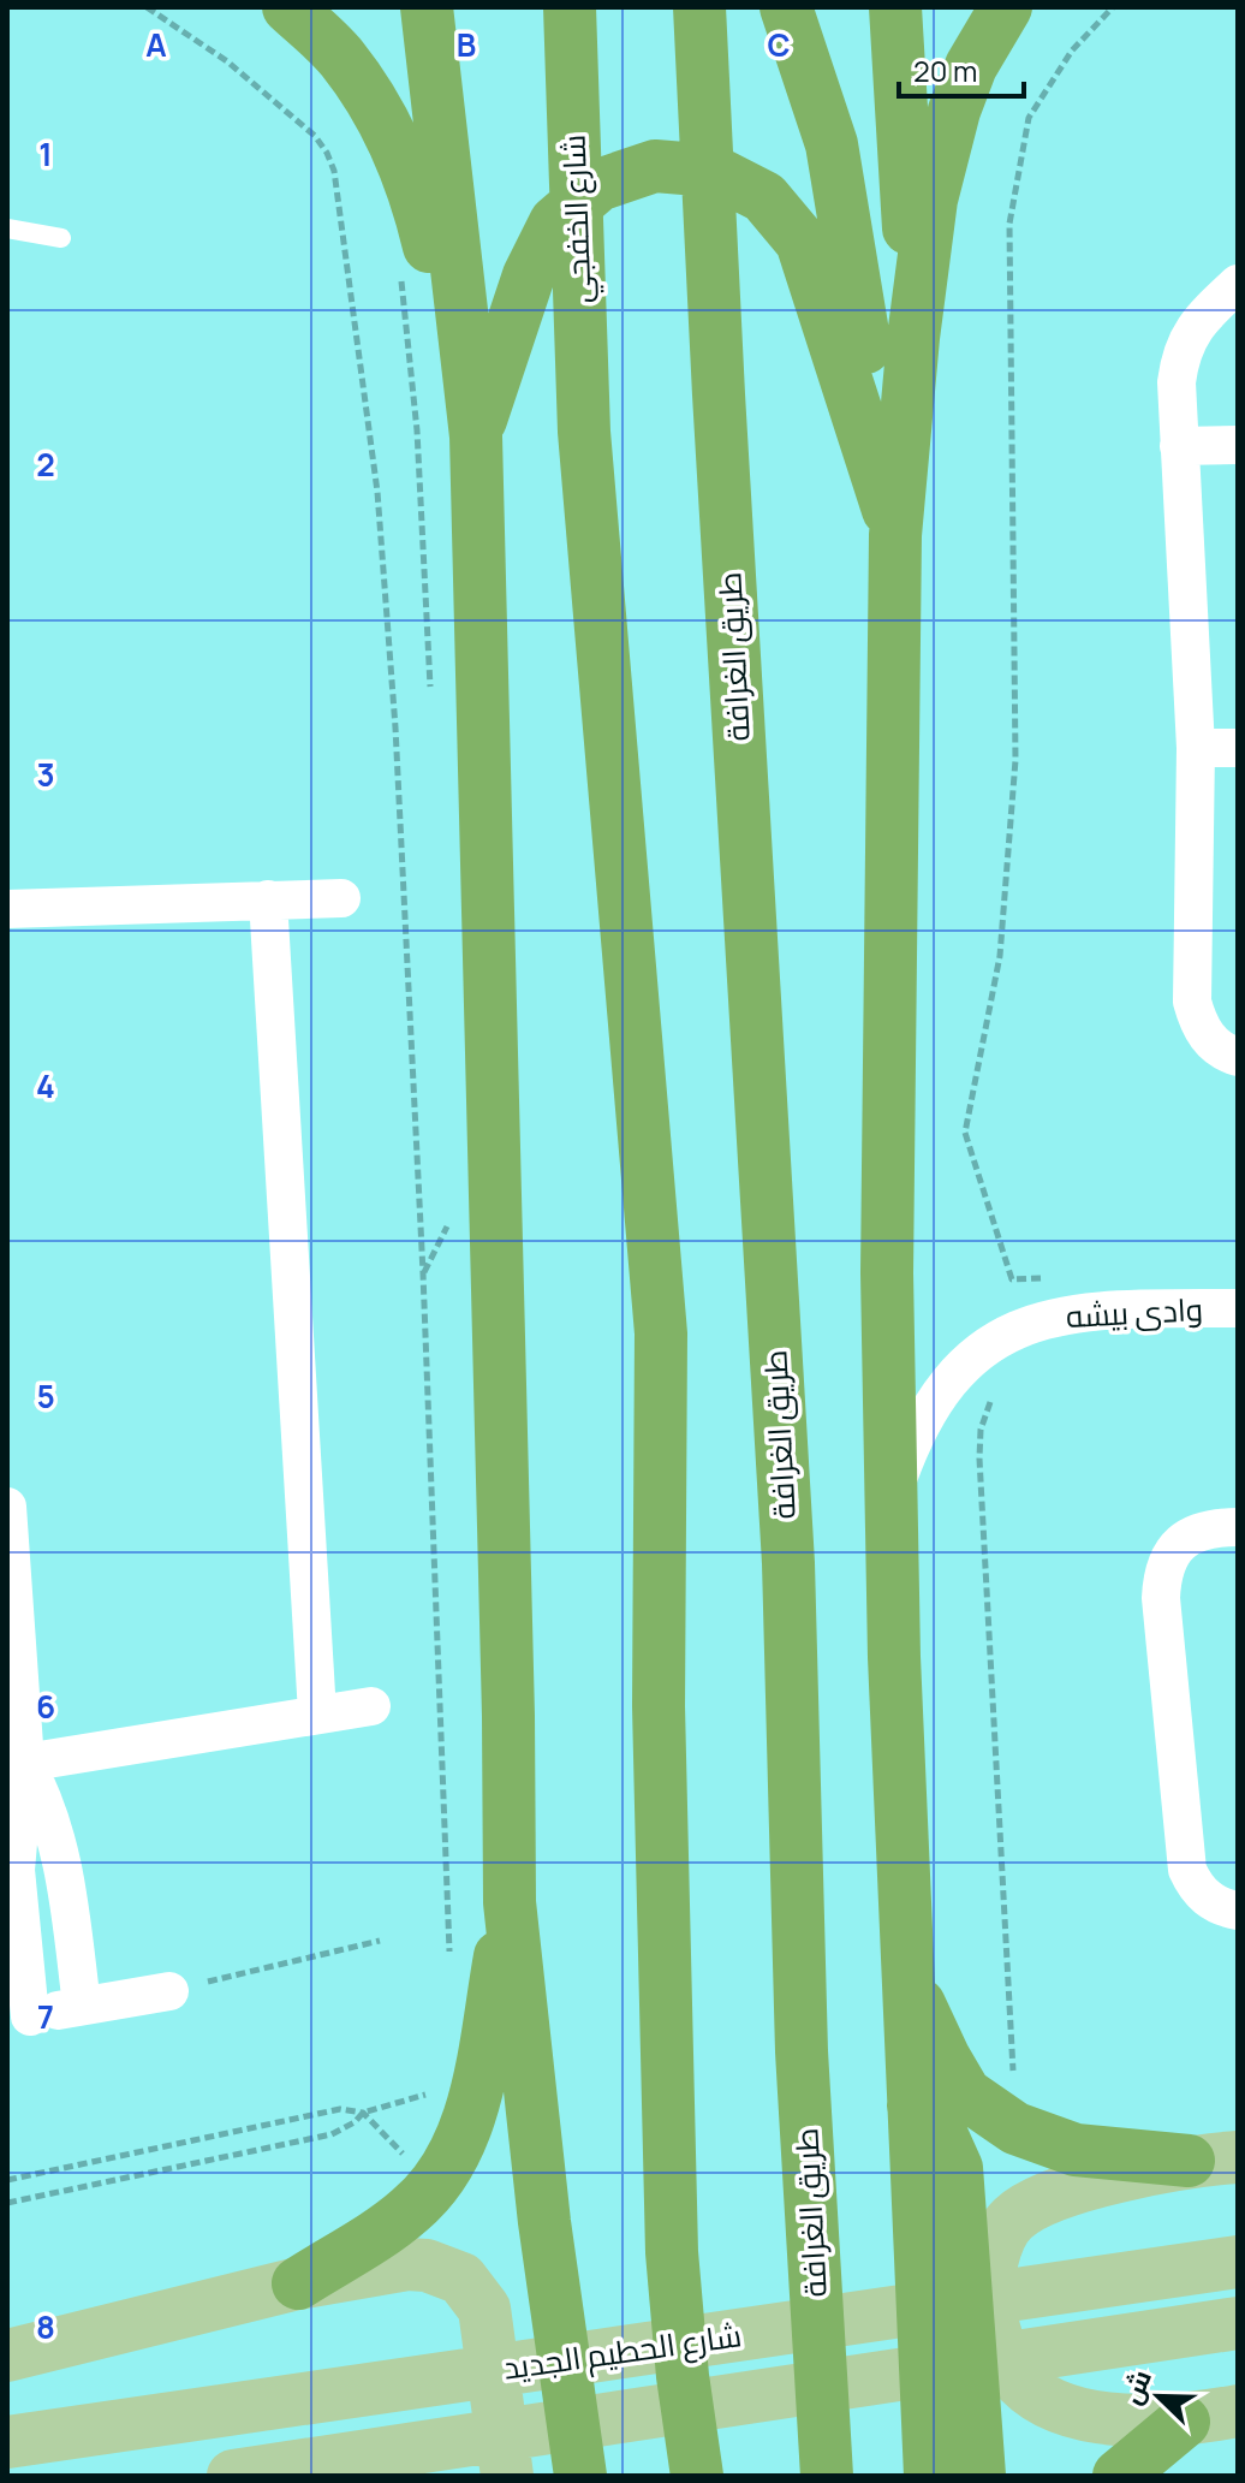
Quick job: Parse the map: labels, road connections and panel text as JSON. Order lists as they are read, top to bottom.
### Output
{
  "streets": {
    "highway": ["شارع الخفجي", "طريق الغرافة"],
    "main road": ["شارع الحطيم الجديد"],
    "street": ["وادى بيشه"]
  },
  "scale_bar": "20 m",
  "north": "top left",
  "grid": {
    "columns": ["A", "B", "C"],
    "rows": [
      "1",
      "2",
      "3",
      "4",
      "5",
      "6",
      "7",
      "8"
    ]
  }
}
